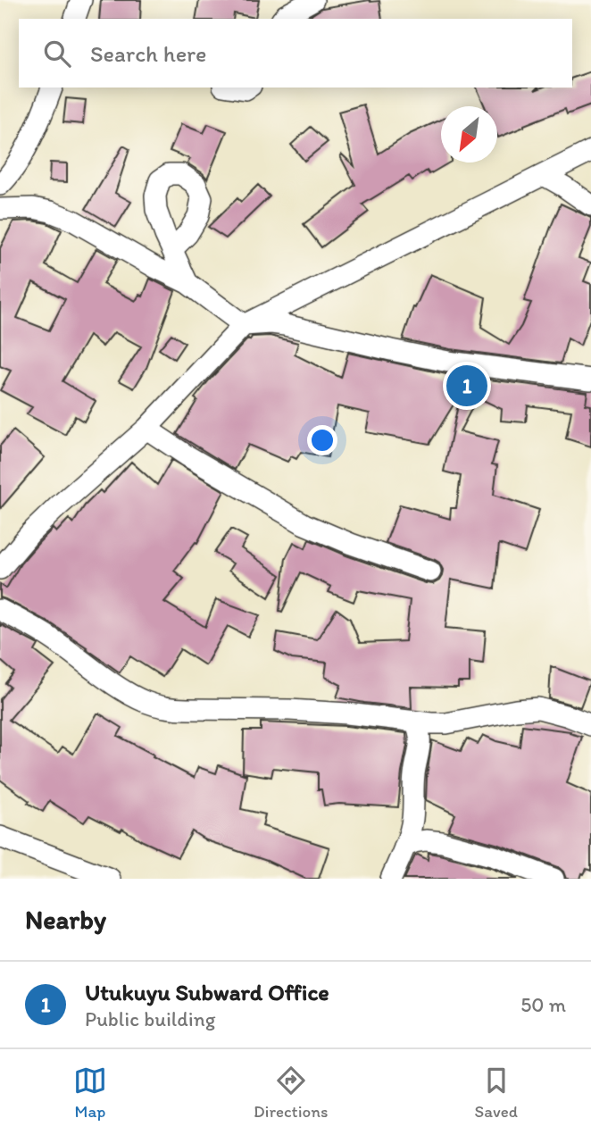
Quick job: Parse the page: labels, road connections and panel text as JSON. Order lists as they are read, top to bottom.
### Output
{
  "north": "bottom left",
  "page": {
    "search": "Search here",
    "pins": "1",
    "heading": "Nearby",
    "list": [
      {
        "mark": "1",
        "name": "Utukuyu Subward Office",
        "note": "Public building",
        "value": "50 m"
      }
    ],
    "nav": ["Map", "Directions", "Saved"]
  }
}
